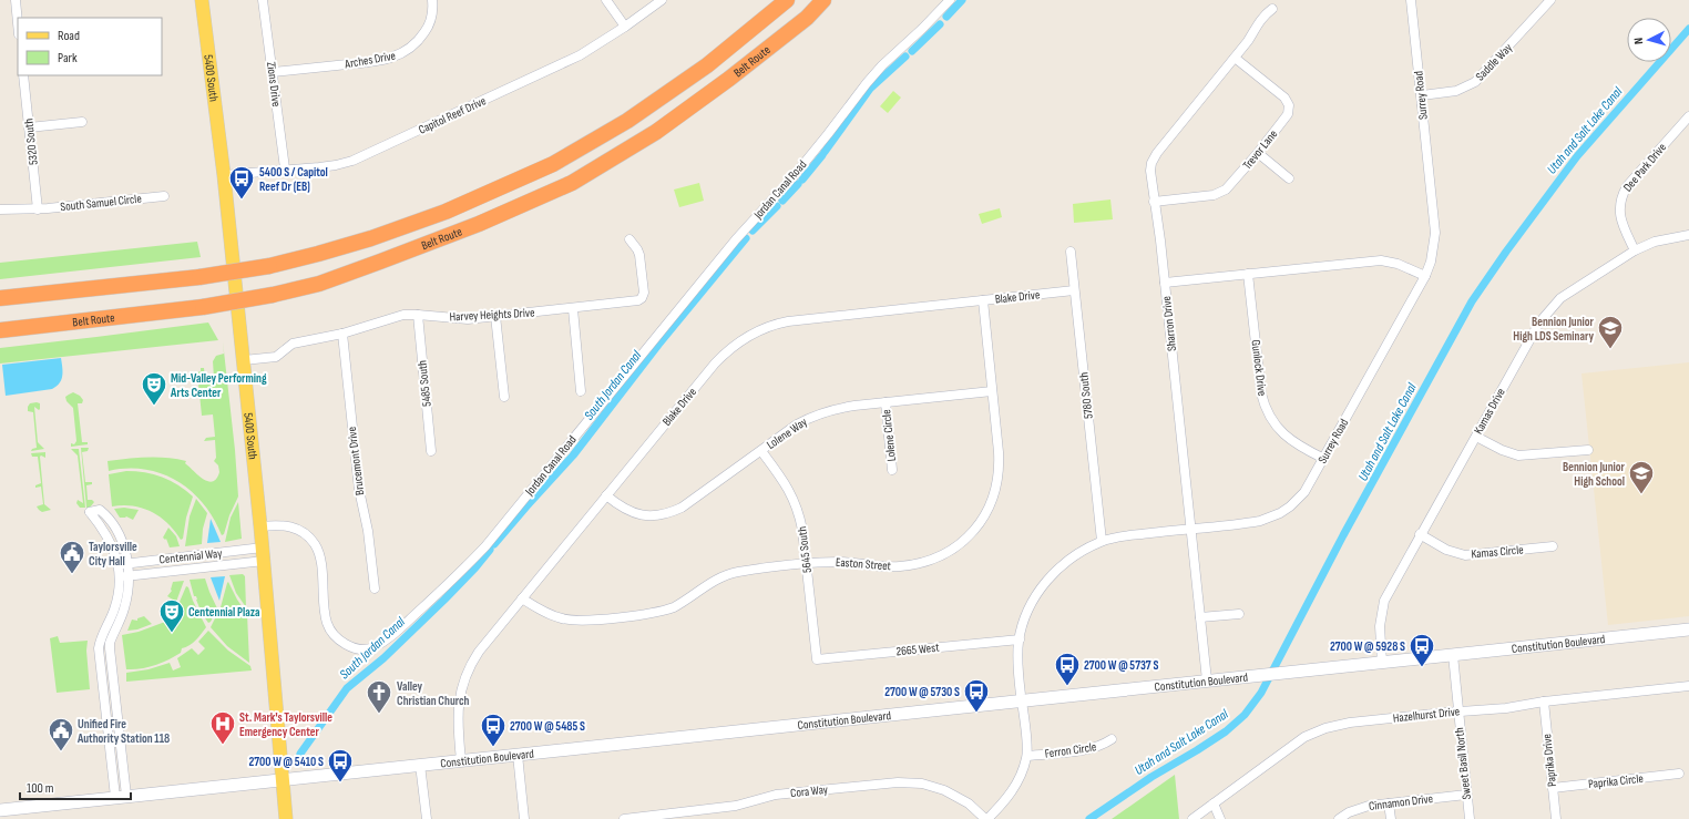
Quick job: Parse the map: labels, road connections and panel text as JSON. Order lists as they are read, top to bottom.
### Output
{
  "streets": {
    "highway": ["Belt Route"],
    "main road": ["5400 South", "Constitution Boulevard"],
    "street": [
      "Arches Drive",
      "Saddle Way",
      "Zions Drive",
      "Surrey Road",
      "Capitol Reef Drive",
      "5320 South",
      "Trevor Lane",
      "Dee Park Drive",
      "Jordan Canal Road",
      "South Samuel Circle",
      "Blake Drive",
      "Harvey Heights Drive",
      "Sharron Drive",
      "Gunlock Drive",
      "5485 South",
      "5780 South",
      "Kamas Drive",
      "Lolene Way",
      "Lolene Circle",
      "Brucemont Drive",
      "5645 South",
      "Kamas Circle",
      "Centennial Way",
      "Easton Street",
      "2665 West",
      "Hazelhurst Drive",
      "Ferron Circle",
      "Paprika Drive",
      "Sweet Basil North",
      "Paprika Circle",
      "Cora Way",
      "Cinnamon Drive"
    ]
  },
  "crossings": [
    ["Arches Drive", "Zions Drive"],
    ["Saddle Way", "Surrey Road"],
    ["5400 South", "Capitol Reef Drive"],
    ["5400 South", "Jordan Canal Road"],
    ["5400 South", "Harvey Heights Drive"],
    ["5400 South", "Centennial Way"],
    ["5400 South", "Constitution Boulevard"],
    ["Zions Drive", "Capitol Reef Drive"],
    ["Surrey Road", "Sharron Drive"],
    ["Surrey Road", "Gunlock Drive"],
    ["Surrey Road", "5780 South"],
    ["Surrey Road", "Constitution Boulevard"],
    ["Surrey Road", "2665 West"],
    ["Surrey Road", "Ferron Circle"],
    ["5320 South", "South Samuel Circle"],
    ["Trevor Lane", "Sharron Drive"],
    ["Dee Park Drive", "Kamas Drive"],
    ["Blake Drive", "5780 South"],
    ["Blake Drive", "Lolene Way"],
    ["Blake Drive", "Easton Street"],
    ["Blake Drive", "Constitution Boulevard"],
    ["Harvey Heights Drive", "5485 South"],
    ["Harvey Heights Drive", "Brucemont Drive"],
    ["Sharron Drive", "Constitution Boulevard"],
    ["Kamas Drive", "Kamas Circle"],
    ["Kamas Drive", "Constitution Boulevard"],
    ["Lolene Way", "Lolene Circle"],
    ["Lolene Way", "5645 South"],
    ["Lolene Way", "Easton Street"],
    ["5645 South", "Easton Street"],
    ["5645 South", "2665 West"],
    ["Constitution Boulevard", "Sweet Basil North"],
    ["Hazelhurst Drive", "Paprika Drive"],
    ["Hazelhurst Drive", "Sweet Basil North"],
    ["Paprika Drive", "Paprika Circle"],
    ["Sweet Basil North", "Cinnamon Drive"]
  ],
  "water": ["Utah and Salt Lake Canal", "South Jordan Canal"],
  "places": {
    "bus stop": [
      "5400 S / Capitol Reef Dr (EB)",
      "2700 W @ 5928 S",
      "2700 W @ 5737 S",
      "2700 W @ 5730 S",
      "2700 W @ 5485 S",
      "2700 W @ 5410 S"
    ],
    "school or university": ["Bennion Junior High LDS Seminary", "Bennion Junior High School"],
    "theatre": ["Mid-Valley Performing Arts Center", "Centennial Plaza"],
    "public building": ["Taylorsville City Hall", "Unified Fire Authority Station 118"],
    "church": ["Valley Christian Church"],
    "hospital": ["St. Mark's Taylorsville Emergency Center"]
  },
  "legend": ["Road", "Park"],
  "scale_bar": "100 m",
  "north": "left"
}
